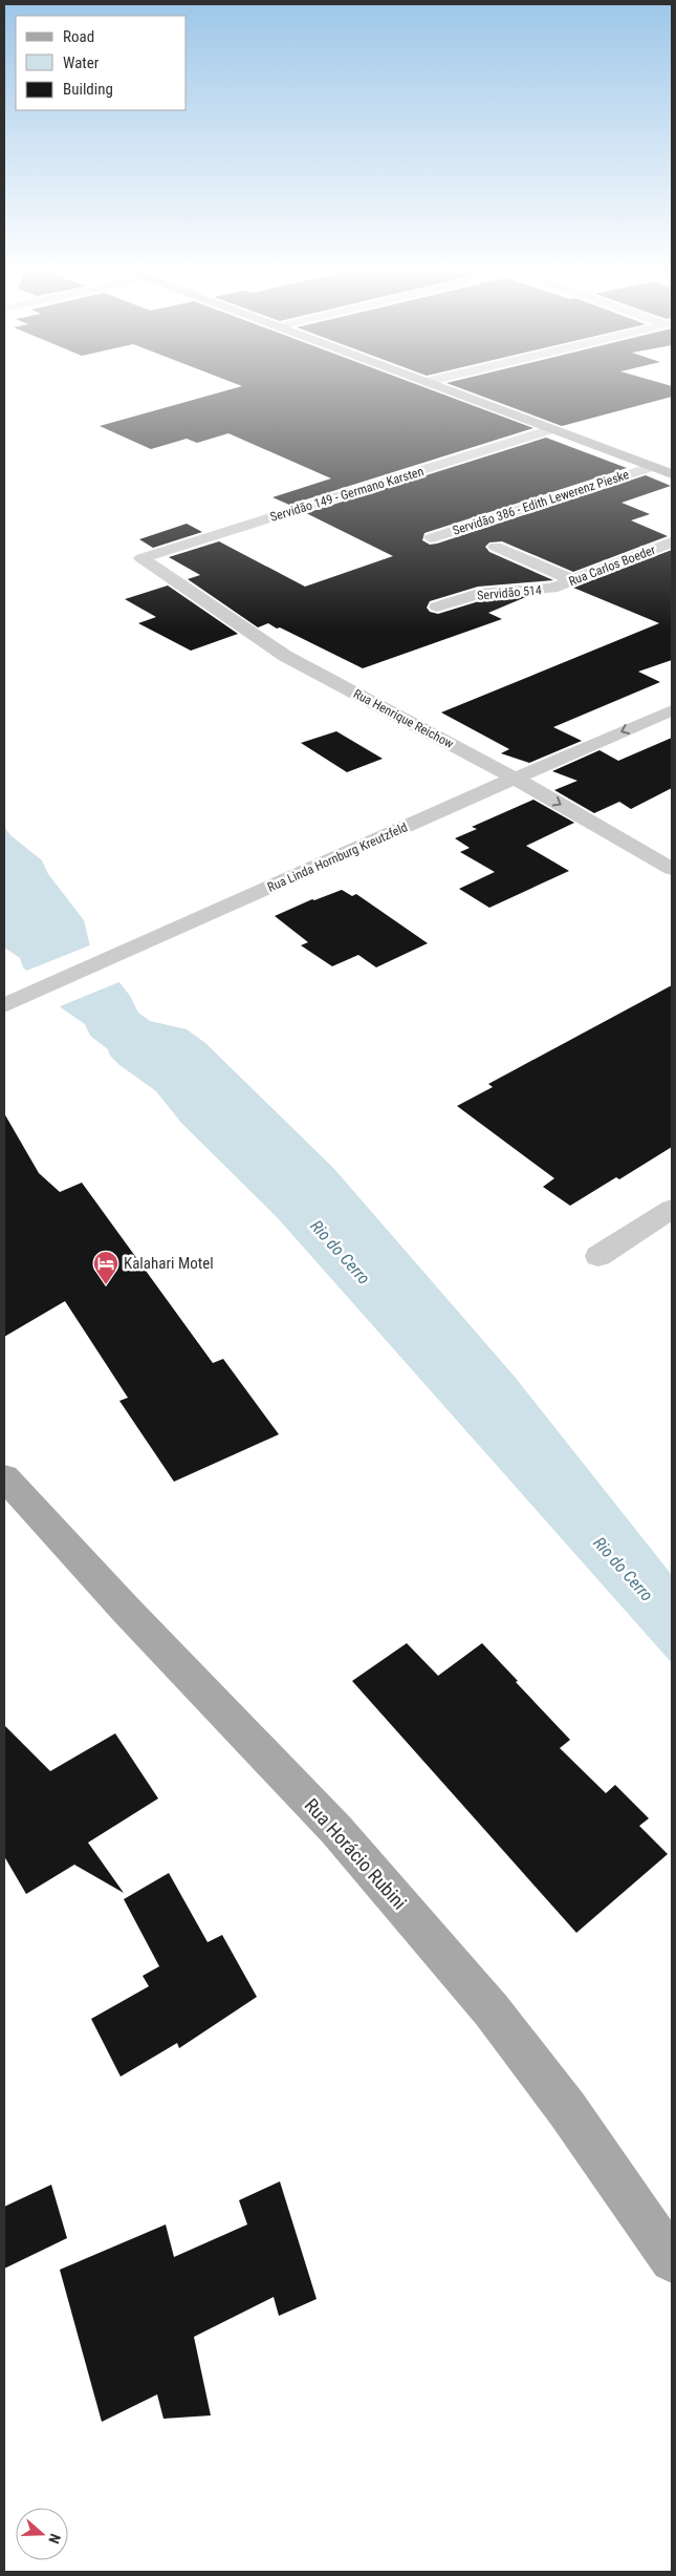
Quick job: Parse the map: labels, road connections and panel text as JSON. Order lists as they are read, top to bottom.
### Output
{
  "streets": {
    "main road": ["Rua Horácio Rubini"],
    "street": [
      "Servidão 149 - Germano Karsten",
      "Servidão 386 - Edith Lewerenz Pieske",
      "Rua Carlos Boeder",
      "Servidão 514",
      "Rua Henrique Reichow",
      "Rua Linda Hornburg Kreutzfeld"
    ]
  },
  "crossings": [
    ["Servidão 149 - Germano Karsten", "Rua Henrique Reichow"],
    ["Rua Carlos Boeder", "Servidão 514"],
    ["Rua Henrique Reichow", "Rua Linda Hornburg Kreutzfeld"]
  ],
  "water": ["Rio do Cerro"],
  "places": {
    "hotel": ["Kalahari Motel"]
  },
  "legend": ["Road", "Water", "Building"],
  "north": "right"
}
